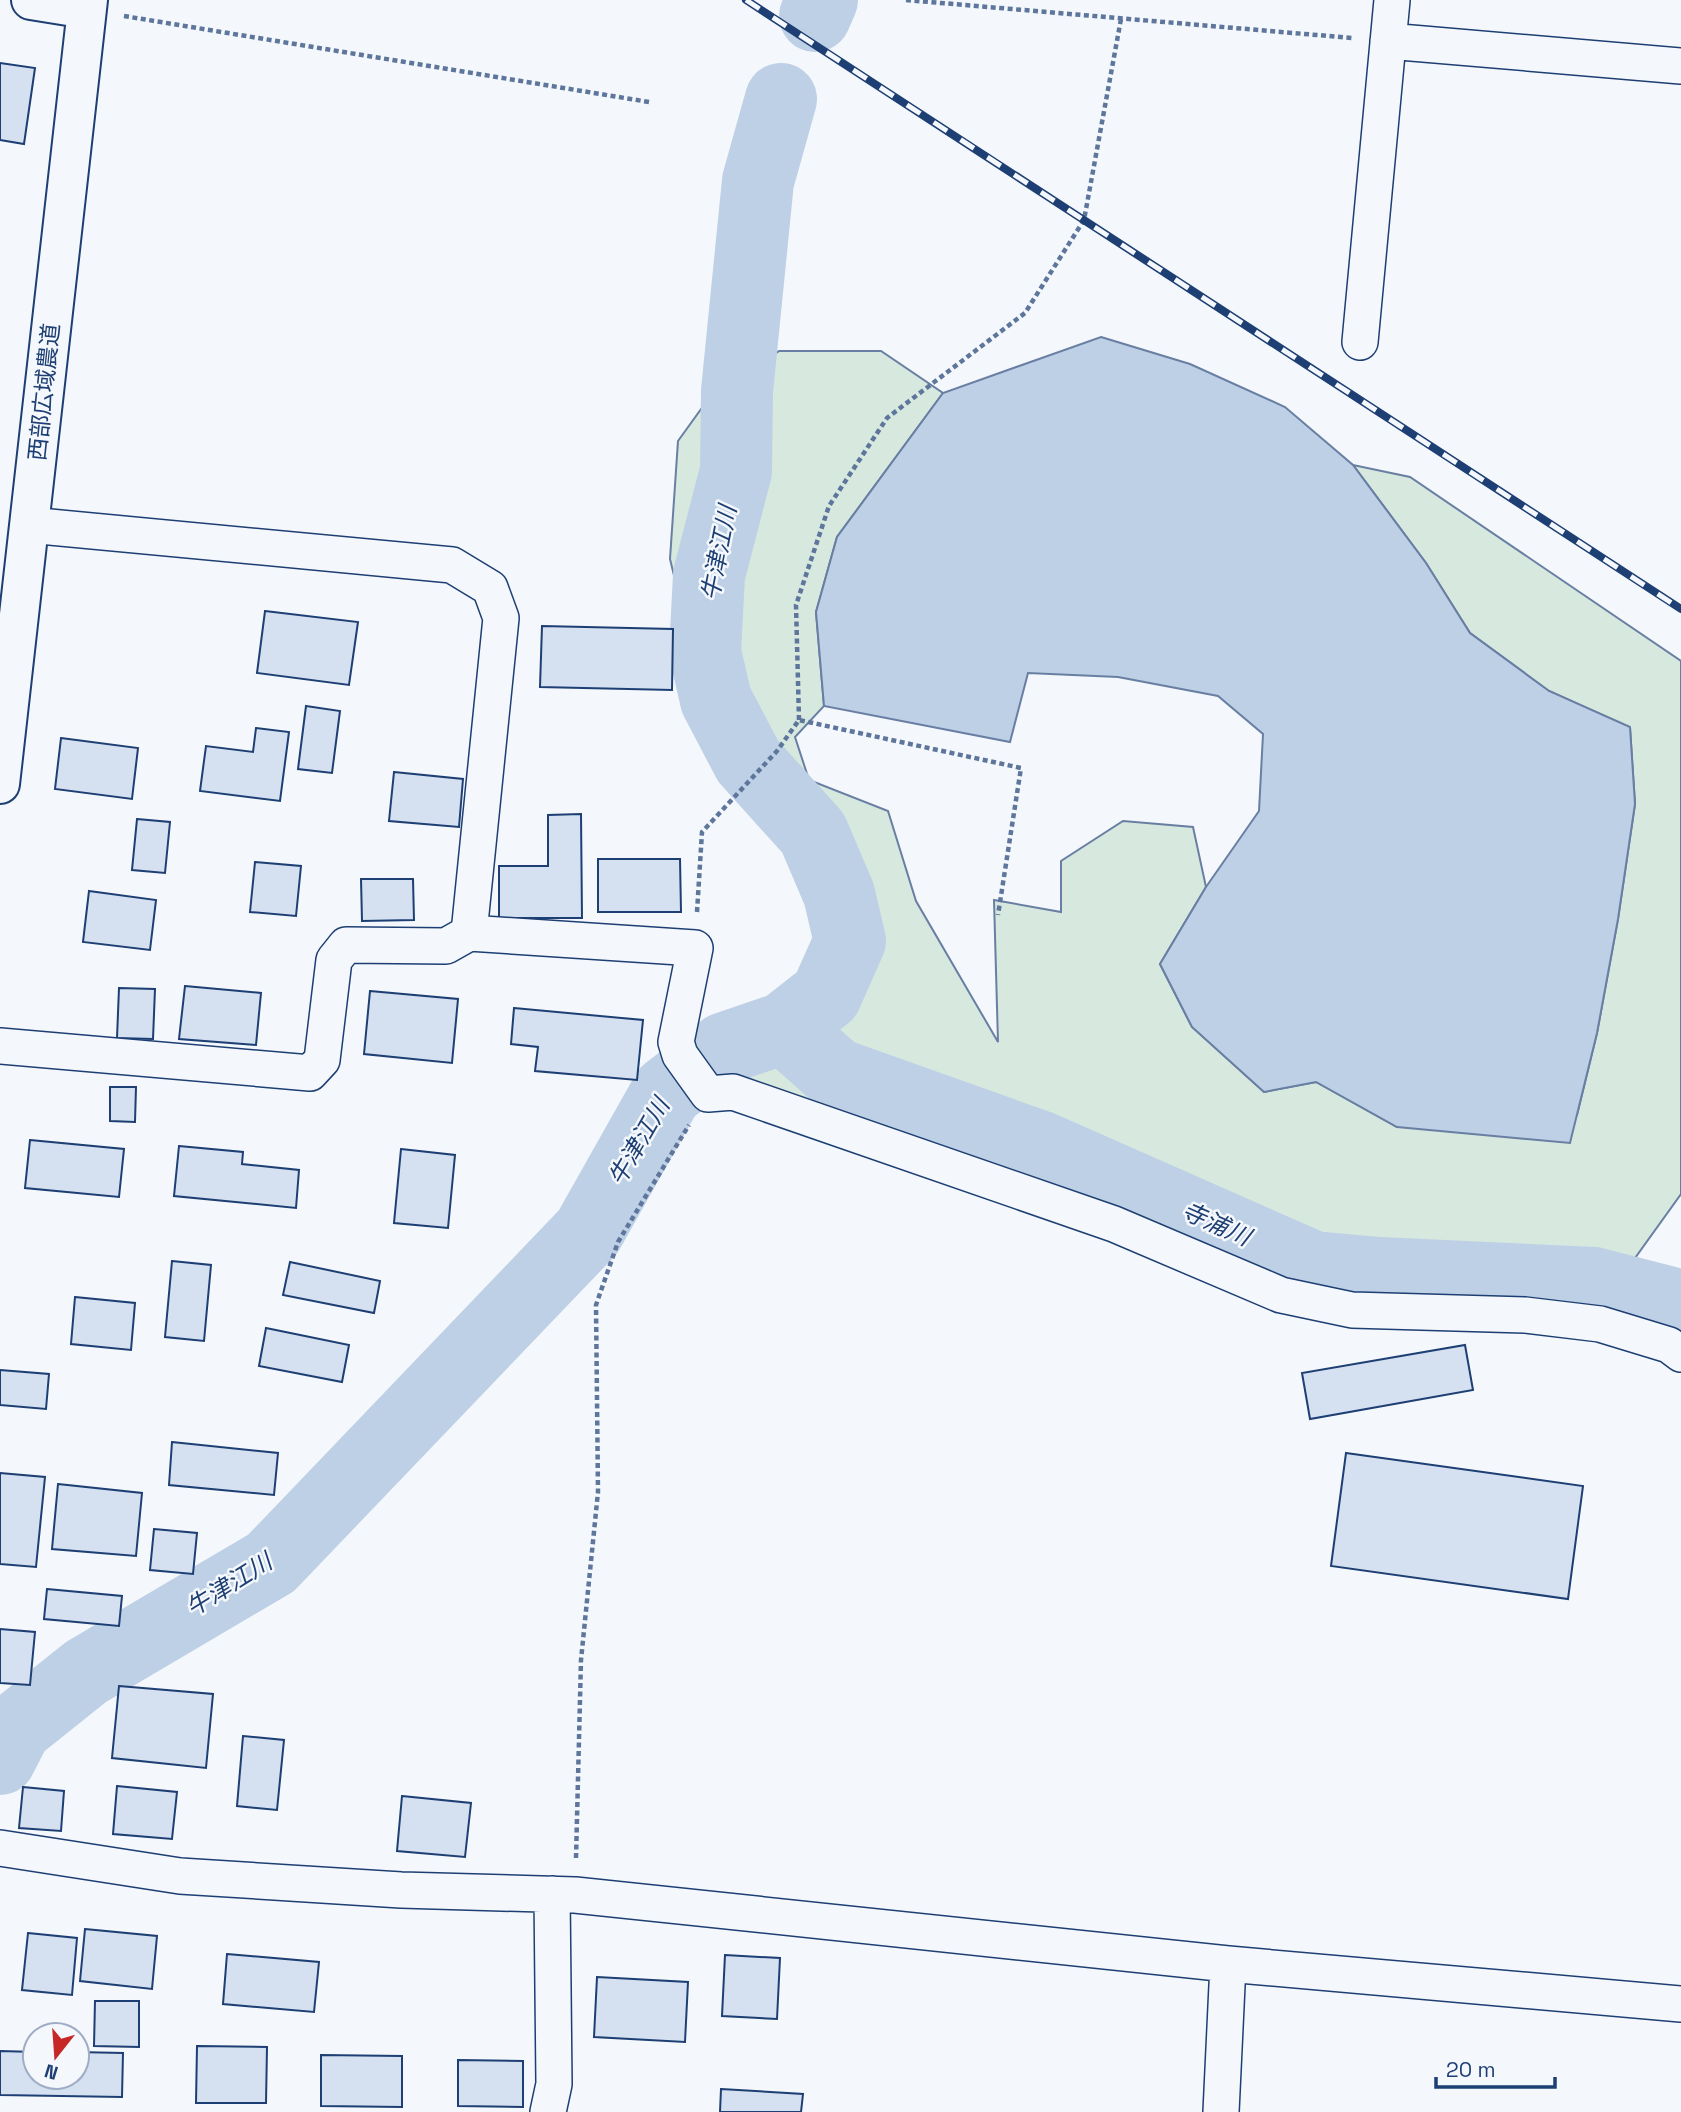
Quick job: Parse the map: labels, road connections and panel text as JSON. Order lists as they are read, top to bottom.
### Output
{
  "streets": {
    "street": ["西部広域農道"]
  },
  "water": ["牛津江川", "寺浦川"],
  "scale_bar": "20 m",
  "north": "bottom"
}
